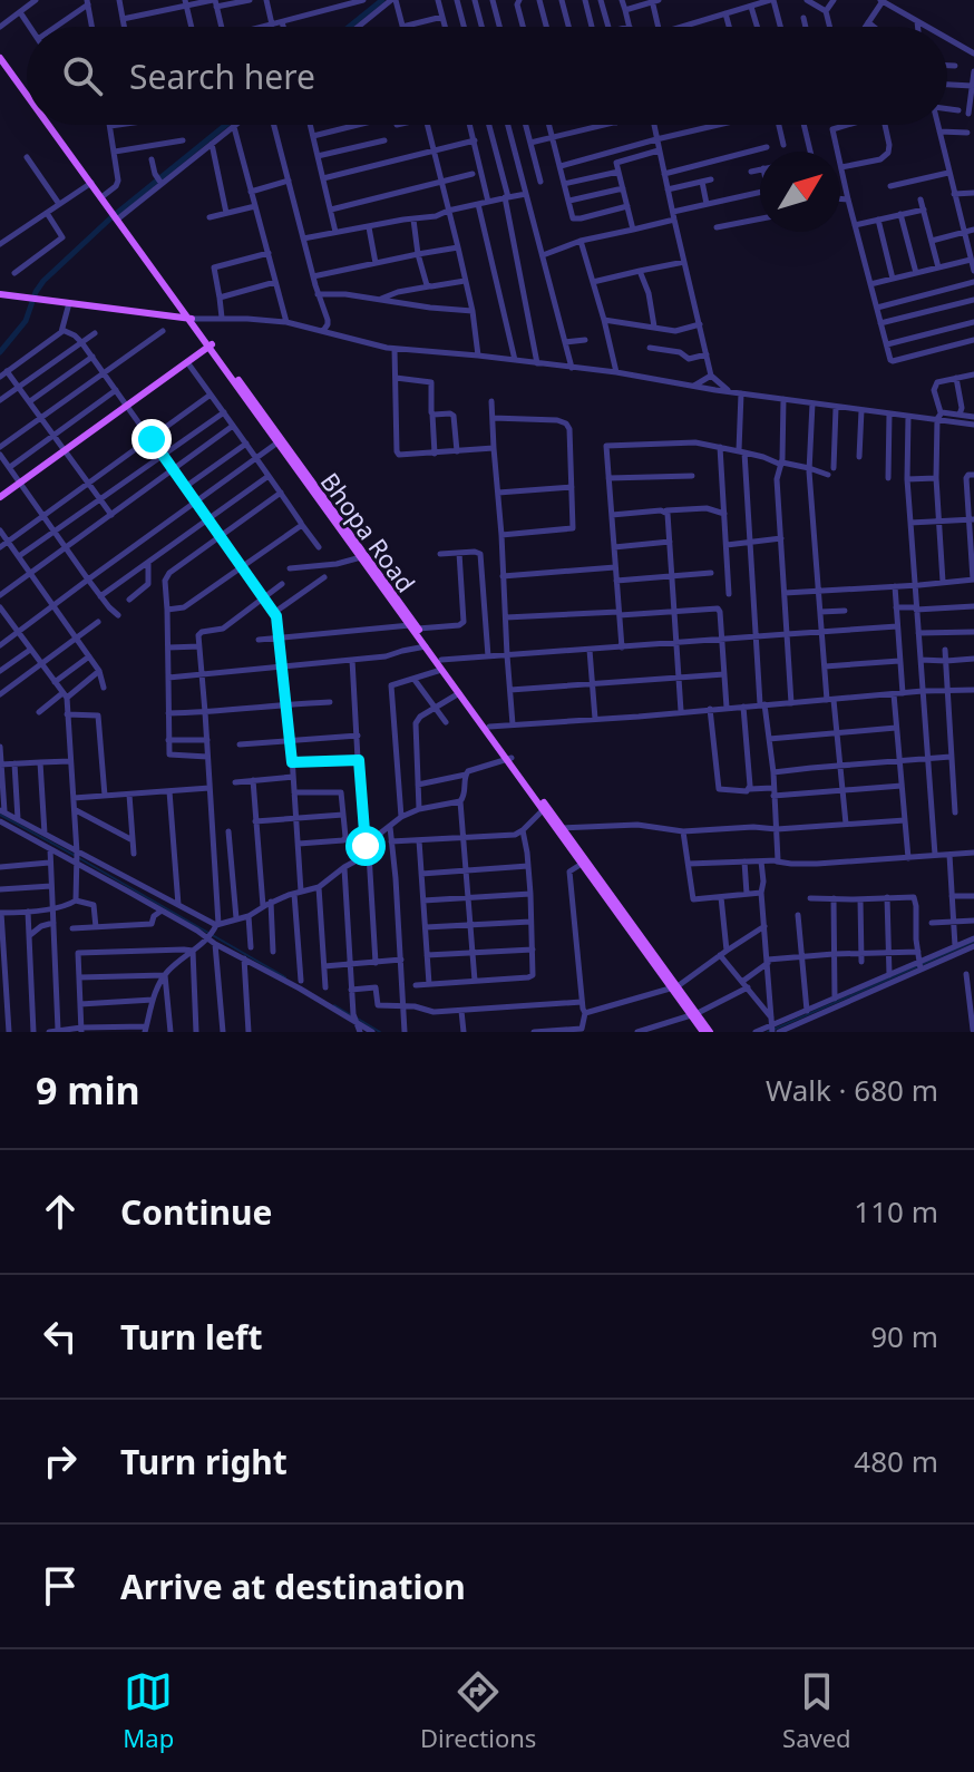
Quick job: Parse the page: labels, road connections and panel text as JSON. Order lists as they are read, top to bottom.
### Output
{
  "streets": {
    "main road": ["Bhopa Road"]
  },
  "north": "top right",
  "page": {
    "search": "Search here",
    "heading": ["9 min", "Walk · 680 m"],
    "list": [
      ["Continue", "110 m"],
      ["Turn left", "90 m"],
      ["Turn right", "480 m"],
      "Arrive at destination"
    ],
    "nav": ["Map", "Directions", "Saved"]
  }
}
